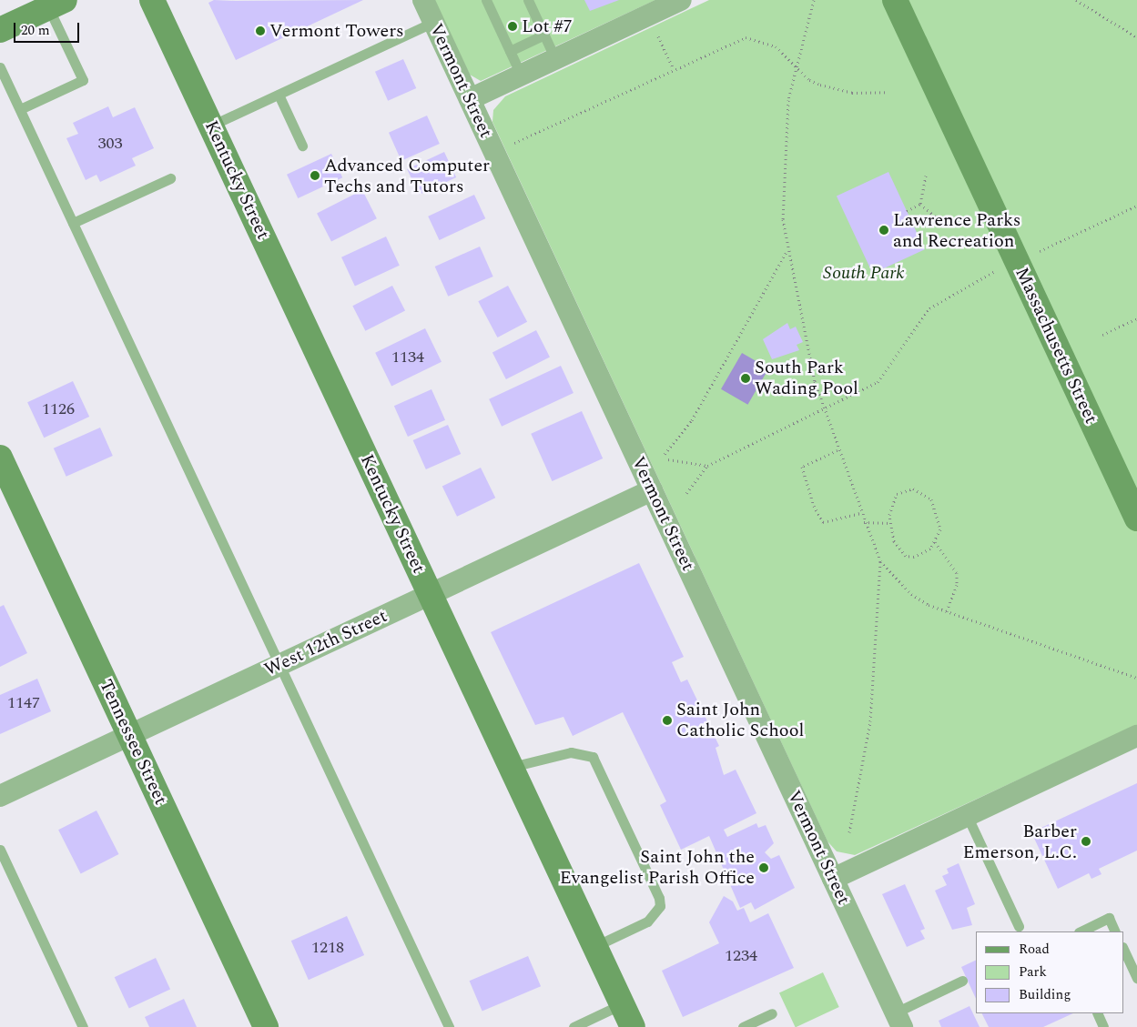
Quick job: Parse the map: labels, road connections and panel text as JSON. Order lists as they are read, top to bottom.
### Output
{
  "streets": {
    "main road": ["Kentucky Street", "Massachusetts Street", "Tennessee Street"],
    "street": ["Vermont Street", "West 12th Street"]
  },
  "crossings": [
    ["Vermont Street", "West 12th Street"],
    ["Kentucky Street", "West 12th Street"],
    ["West 12th Street", "Tennessee Street"]
  ],
  "parks": ["South Park"],
  "places": [
    "Lot #7",
    "Vermont Towers",
    "Advanced Computer Techs and Tutors",
    "Lawrence Parks and Recreation",
    "South Park Wading Pool",
    "Saint John Catholic School",
    "Barber Emerson, L.C.",
    "Saint John the Evangelist Parish Office"
  ],
  "house_numbers": [
    "303",
    "1134",
    "1126",
    "1147",
    "1218",
    "1234"
  ],
  "legend": ["Road", "Park", "Building"],
  "scale_bar": "20 m"
}
